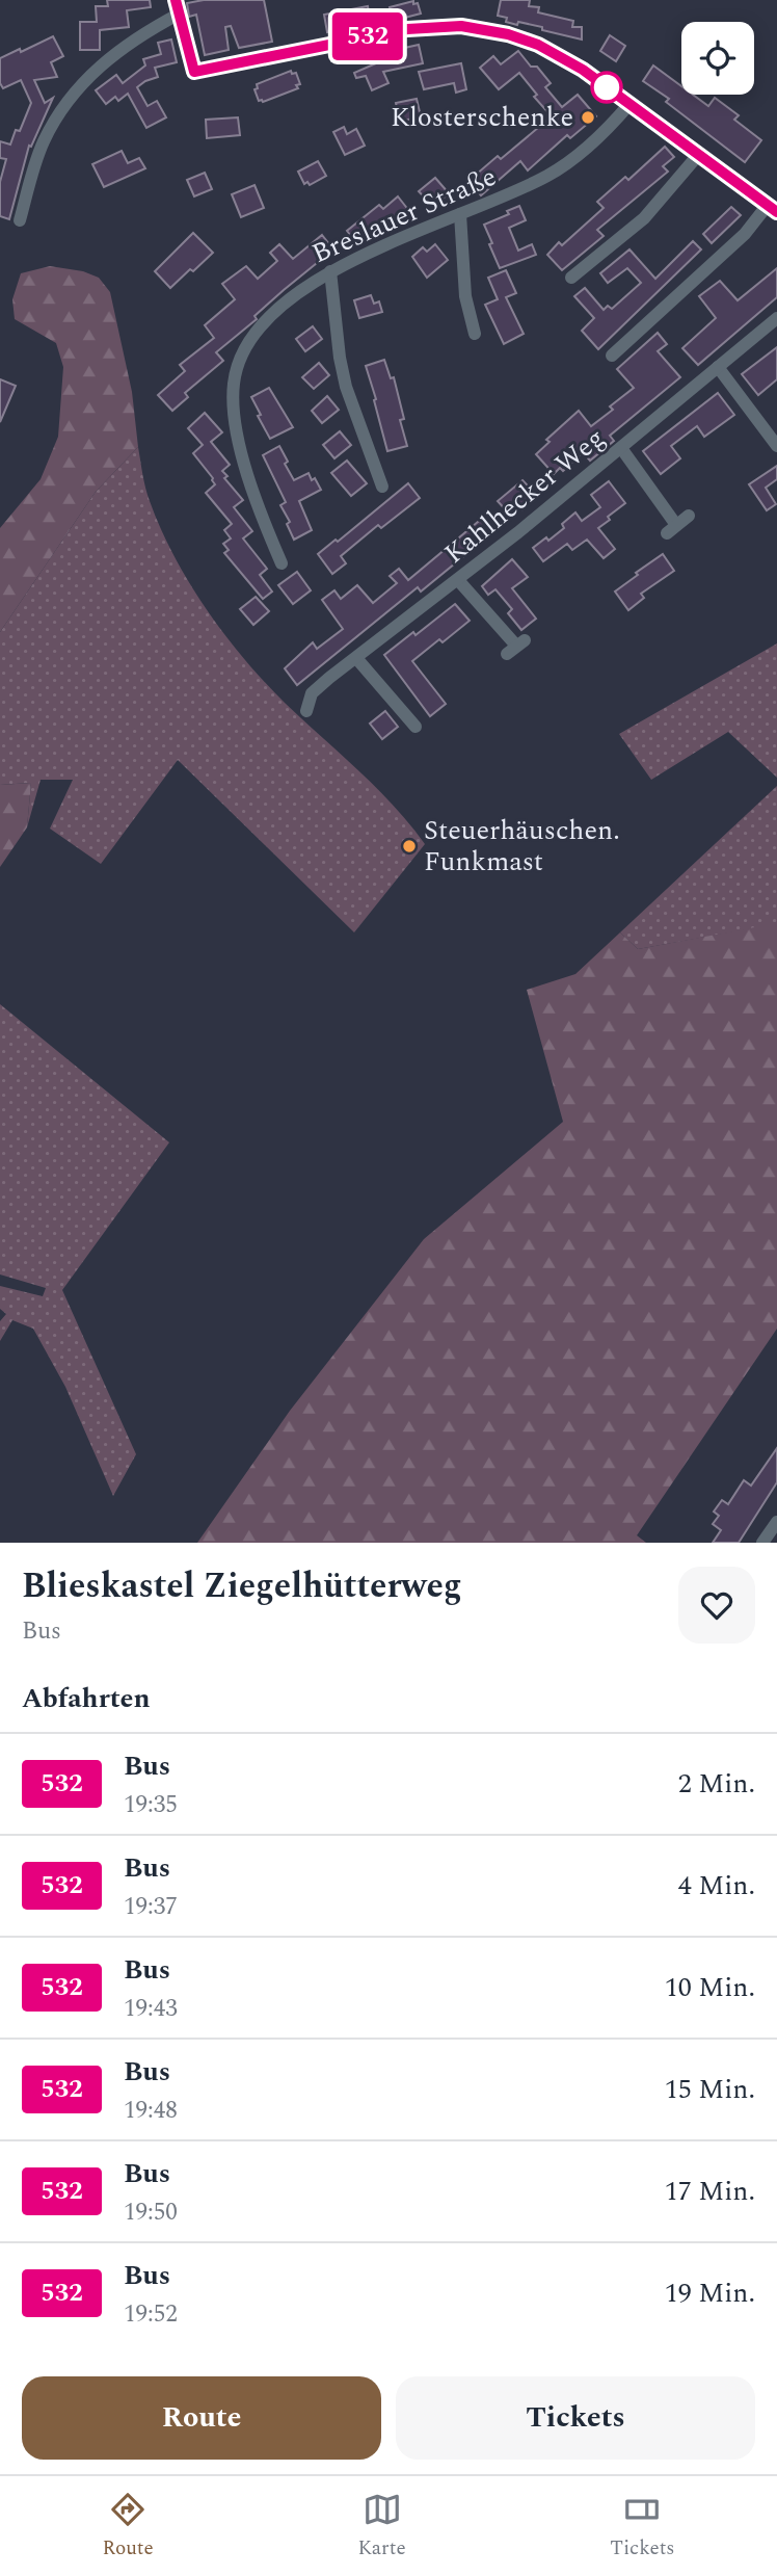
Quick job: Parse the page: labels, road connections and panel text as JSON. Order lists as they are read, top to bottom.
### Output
{
  "streets": {
    "street": ["Breslauer Straße", "Kahlhecker Weg"]
  },
  "places": ["Klosterschenke", "Steuerhäuschen. Funkmast"],
  "lines": ["bus line 532"],
  "page": {
    "on_map": "532",
    "heading": [
      ["Blieskastel Ziegelhütterweg", "Bus"],
      "Abfahrten"
    ],
    "list": [
      {
        "mark": "532",
        "name": "Bus",
        "note": "19:35",
        "value": "2 Min."
      },
      {
        "mark": "532",
        "name": "Bus",
        "note": "19:37",
        "value": "4 Min."
      },
      {
        "mark": "532",
        "name": "Bus",
        "note": "19:43",
        "value": "10 Min."
      },
      {
        "mark": "532",
        "name": "Bus",
        "note": "19:48",
        "value": "15 Min."
      },
      {
        "mark": "532",
        "name": "Bus",
        "note": "19:50",
        "value": "17 Min."
      },
      {
        "mark": "532",
        "name": "Bus",
        "note": "19:52",
        "value": "19 Min."
      }
    ],
    "buttons": ["Route", "Tickets"],
    "tabs": ["Route", "Karte", "Tickets"]
  }
}
